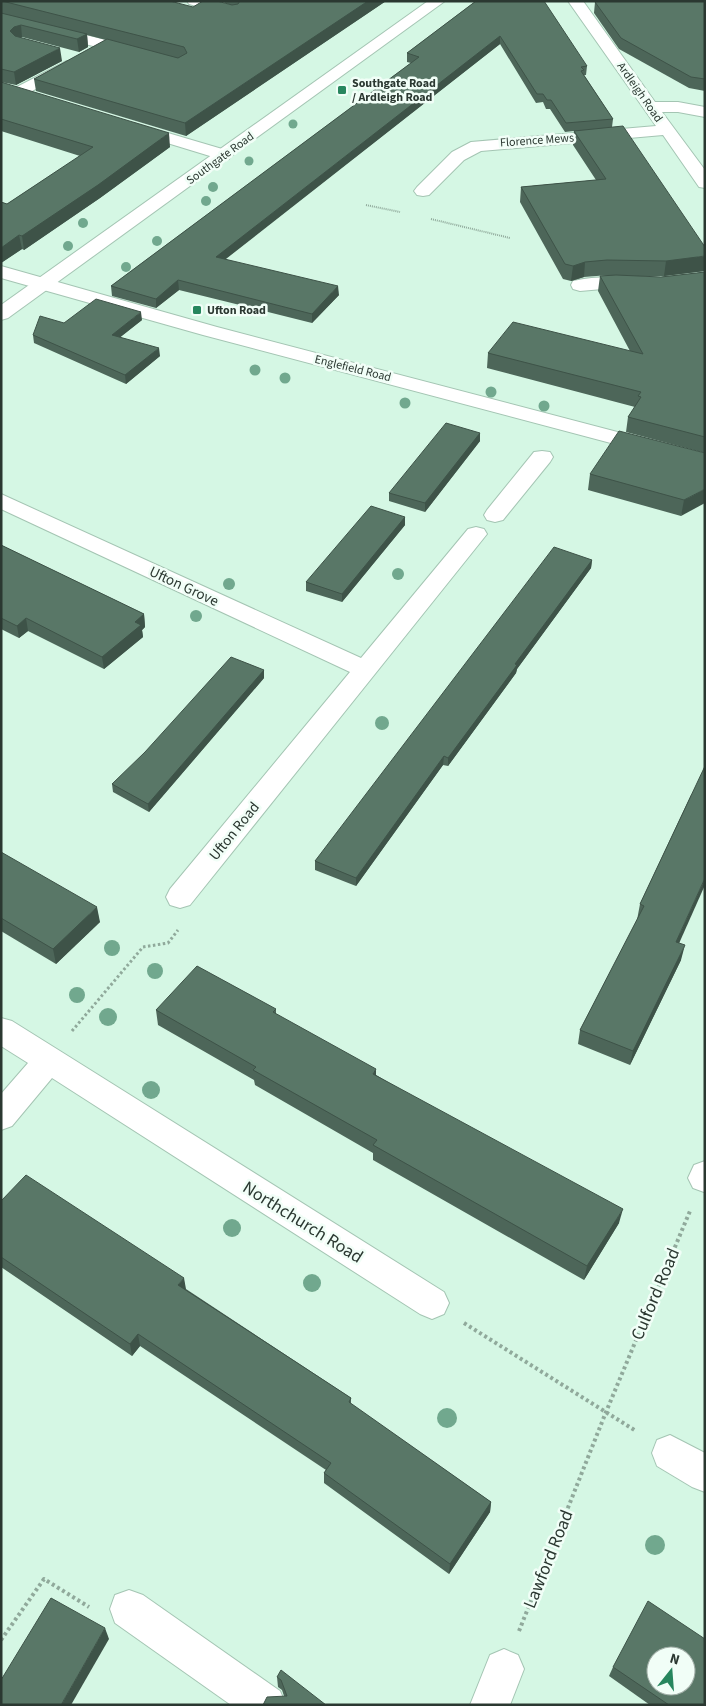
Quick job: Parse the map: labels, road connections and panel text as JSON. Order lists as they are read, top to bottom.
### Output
{
  "streets": {
    "street": [
      "Ardleigh Road",
      "Florence Mews",
      "Southgate Road",
      "Englefield Road",
      "Ufton Grove",
      "Ufton Road",
      "Northchurch Road"
    ],
    "path": ["Culford Road", "Lawford Road"]
  },
  "crossings": [
    ["Ardleigh Road", "Florence Mews"],
    ["Southgate Road", "Englefield Road"],
    ["Ufton Grove", "Ufton Road"],
    ["Culford Road", "Lawford Road"]
  ],
  "places": {
    "transit": ["Southgate Road / Ardleigh Road", "Ufton Road"]
  },
  "north": "top"
}
